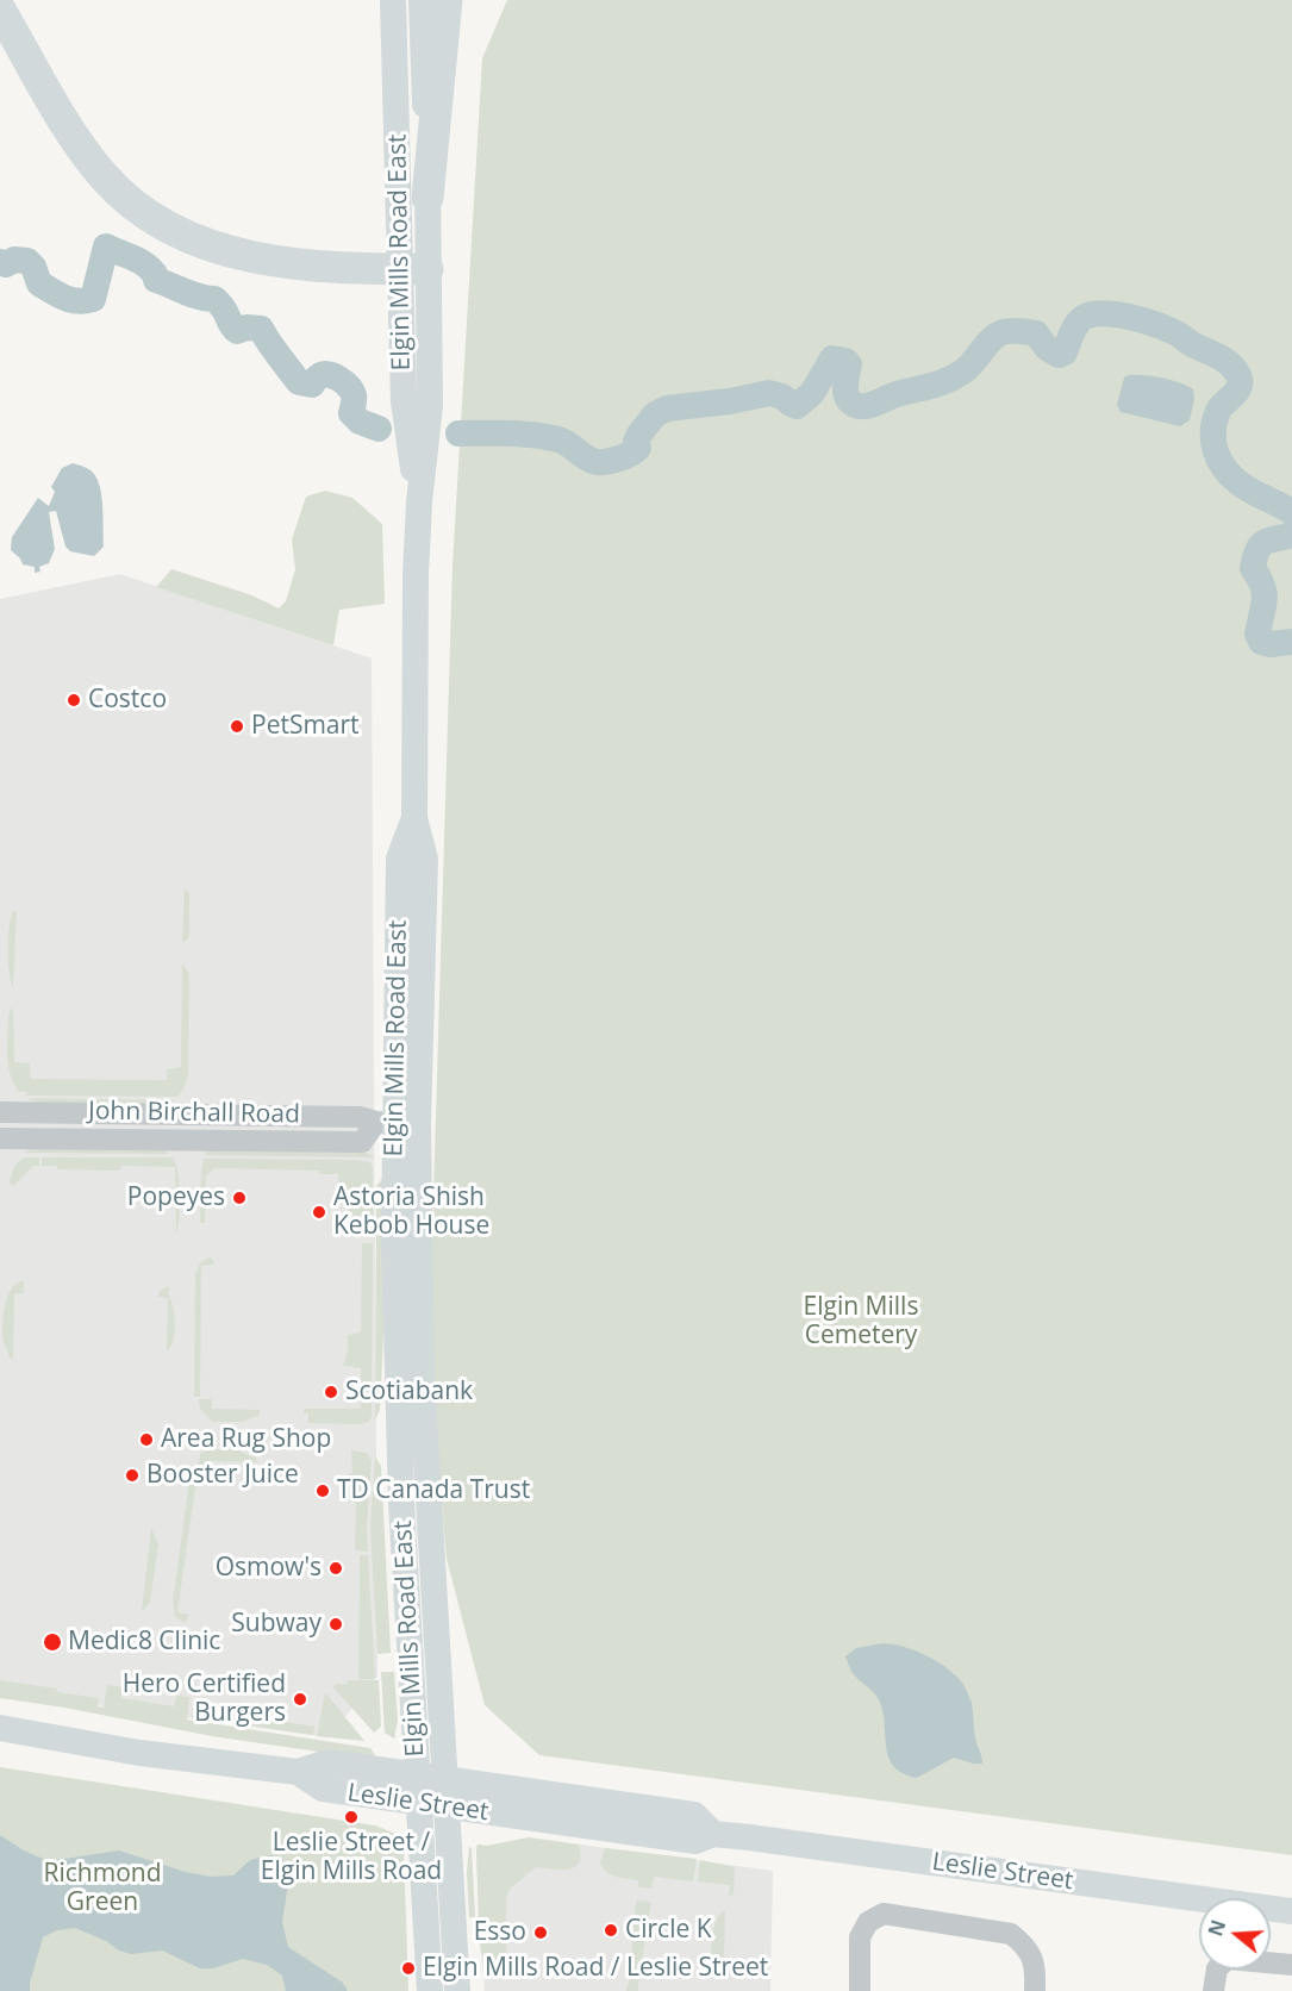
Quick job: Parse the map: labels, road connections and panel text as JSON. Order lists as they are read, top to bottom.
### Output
{
  "streets": {
    "main road": ["Elgin Mills Road East", "Leslie Street"],
    "street": ["John Birchall Road"]
  },
  "crossings": [
    ["Elgin Mills Road East", "John Birchall Road"],
    ["Elgin Mills Road East", "Leslie Street"]
  ],
  "parks": ["Elgin Mills Cemetery", "Richmond Green"],
  "places": [
    "Costco",
    "PetSmart",
    "Popeyes",
    "Astoria Shish Kebob House",
    "Scotiabank",
    "Area Rug Shop",
    "Booster Juice",
    "TD Canada Trust",
    "Osmow's",
    "Subway",
    "Medic8 Clinic",
    "Hero Certified Burgers",
    "Leslie Street / Elgin Mills Road",
    "Circle K",
    "Esso",
    "Elgin Mills Road / Leslie Street"
  ],
  "north": "left"
}
